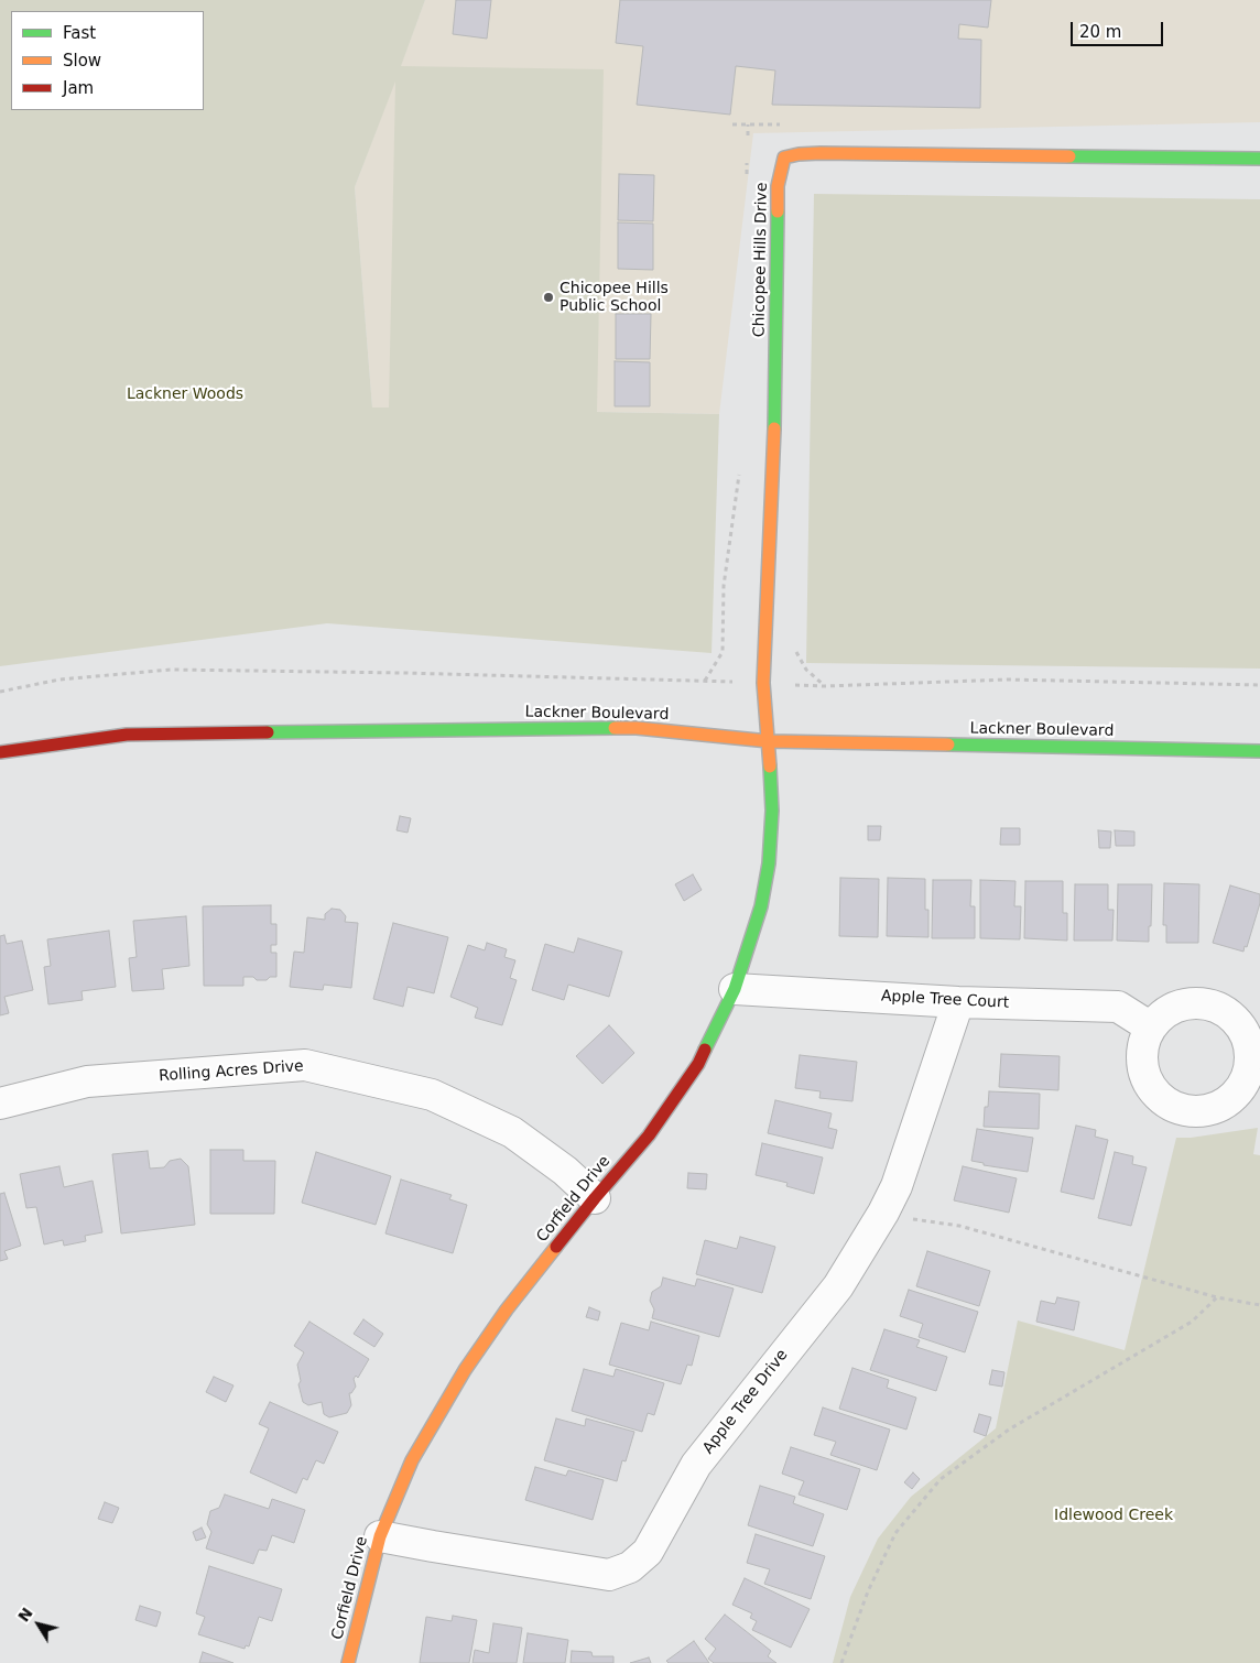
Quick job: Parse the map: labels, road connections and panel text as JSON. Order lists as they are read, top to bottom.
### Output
{
  "streets": {
    "street": [
      "Chicopee Hills Drive",
      "Lackner Boulevard",
      "Apple Tree Court",
      "Rolling Acres Drive",
      "Corfield Drive",
      "Apple Tree Drive"
    ]
  },
  "crossings": [
    ["Chicopee Hills Drive", "Lackner Boulevard"],
    ["Chicopee Hills Drive", "Corfield Drive"],
    ["Lackner Boulevard", "Corfield Drive"],
    ["Apple Tree Court", "Corfield Drive"],
    ["Apple Tree Court", "Apple Tree Drive"],
    ["Rolling Acres Drive", "Corfield Drive"],
    ["Corfield Drive", "Apple Tree Drive"]
  ],
  "parks": ["Lackner Woods", "Idlewood Creek"],
  "places": ["Chicopee Hills Public School"],
  "legend": ["Fast", "Slow", "Jam"],
  "scale_bar": "20 m",
  "north": "top left"
}
